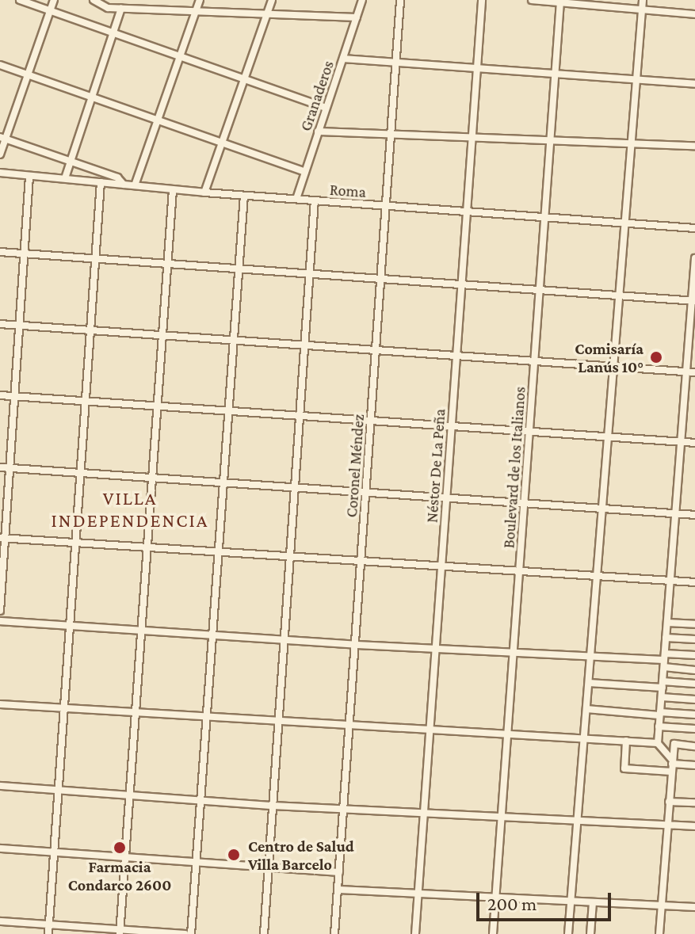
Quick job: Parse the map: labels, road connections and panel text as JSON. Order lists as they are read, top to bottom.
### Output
{
  "streets": {
    "street": [
      "Granaderos",
      "Roma",
      "Coronel Méndez",
      "Néstor De La Peña",
      "Boulevard de los Italianos"
    ]
  },
  "crossings": [
    ["Granaderos", "Roma"],
    ["Roma", "Coronel Méndez"],
    ["Roma", "Néstor De La Peña"],
    ["Roma", "Boulevard de los Italianos"]
  ],
  "districts": ["VILLA INDEPENDENCIA"],
  "places": ["Comisaría Lanús 10°", "Farmacia Condarco 2600", "Centro de Salud Villa Barcelo"],
  "scale_bar": "200 m"
}
